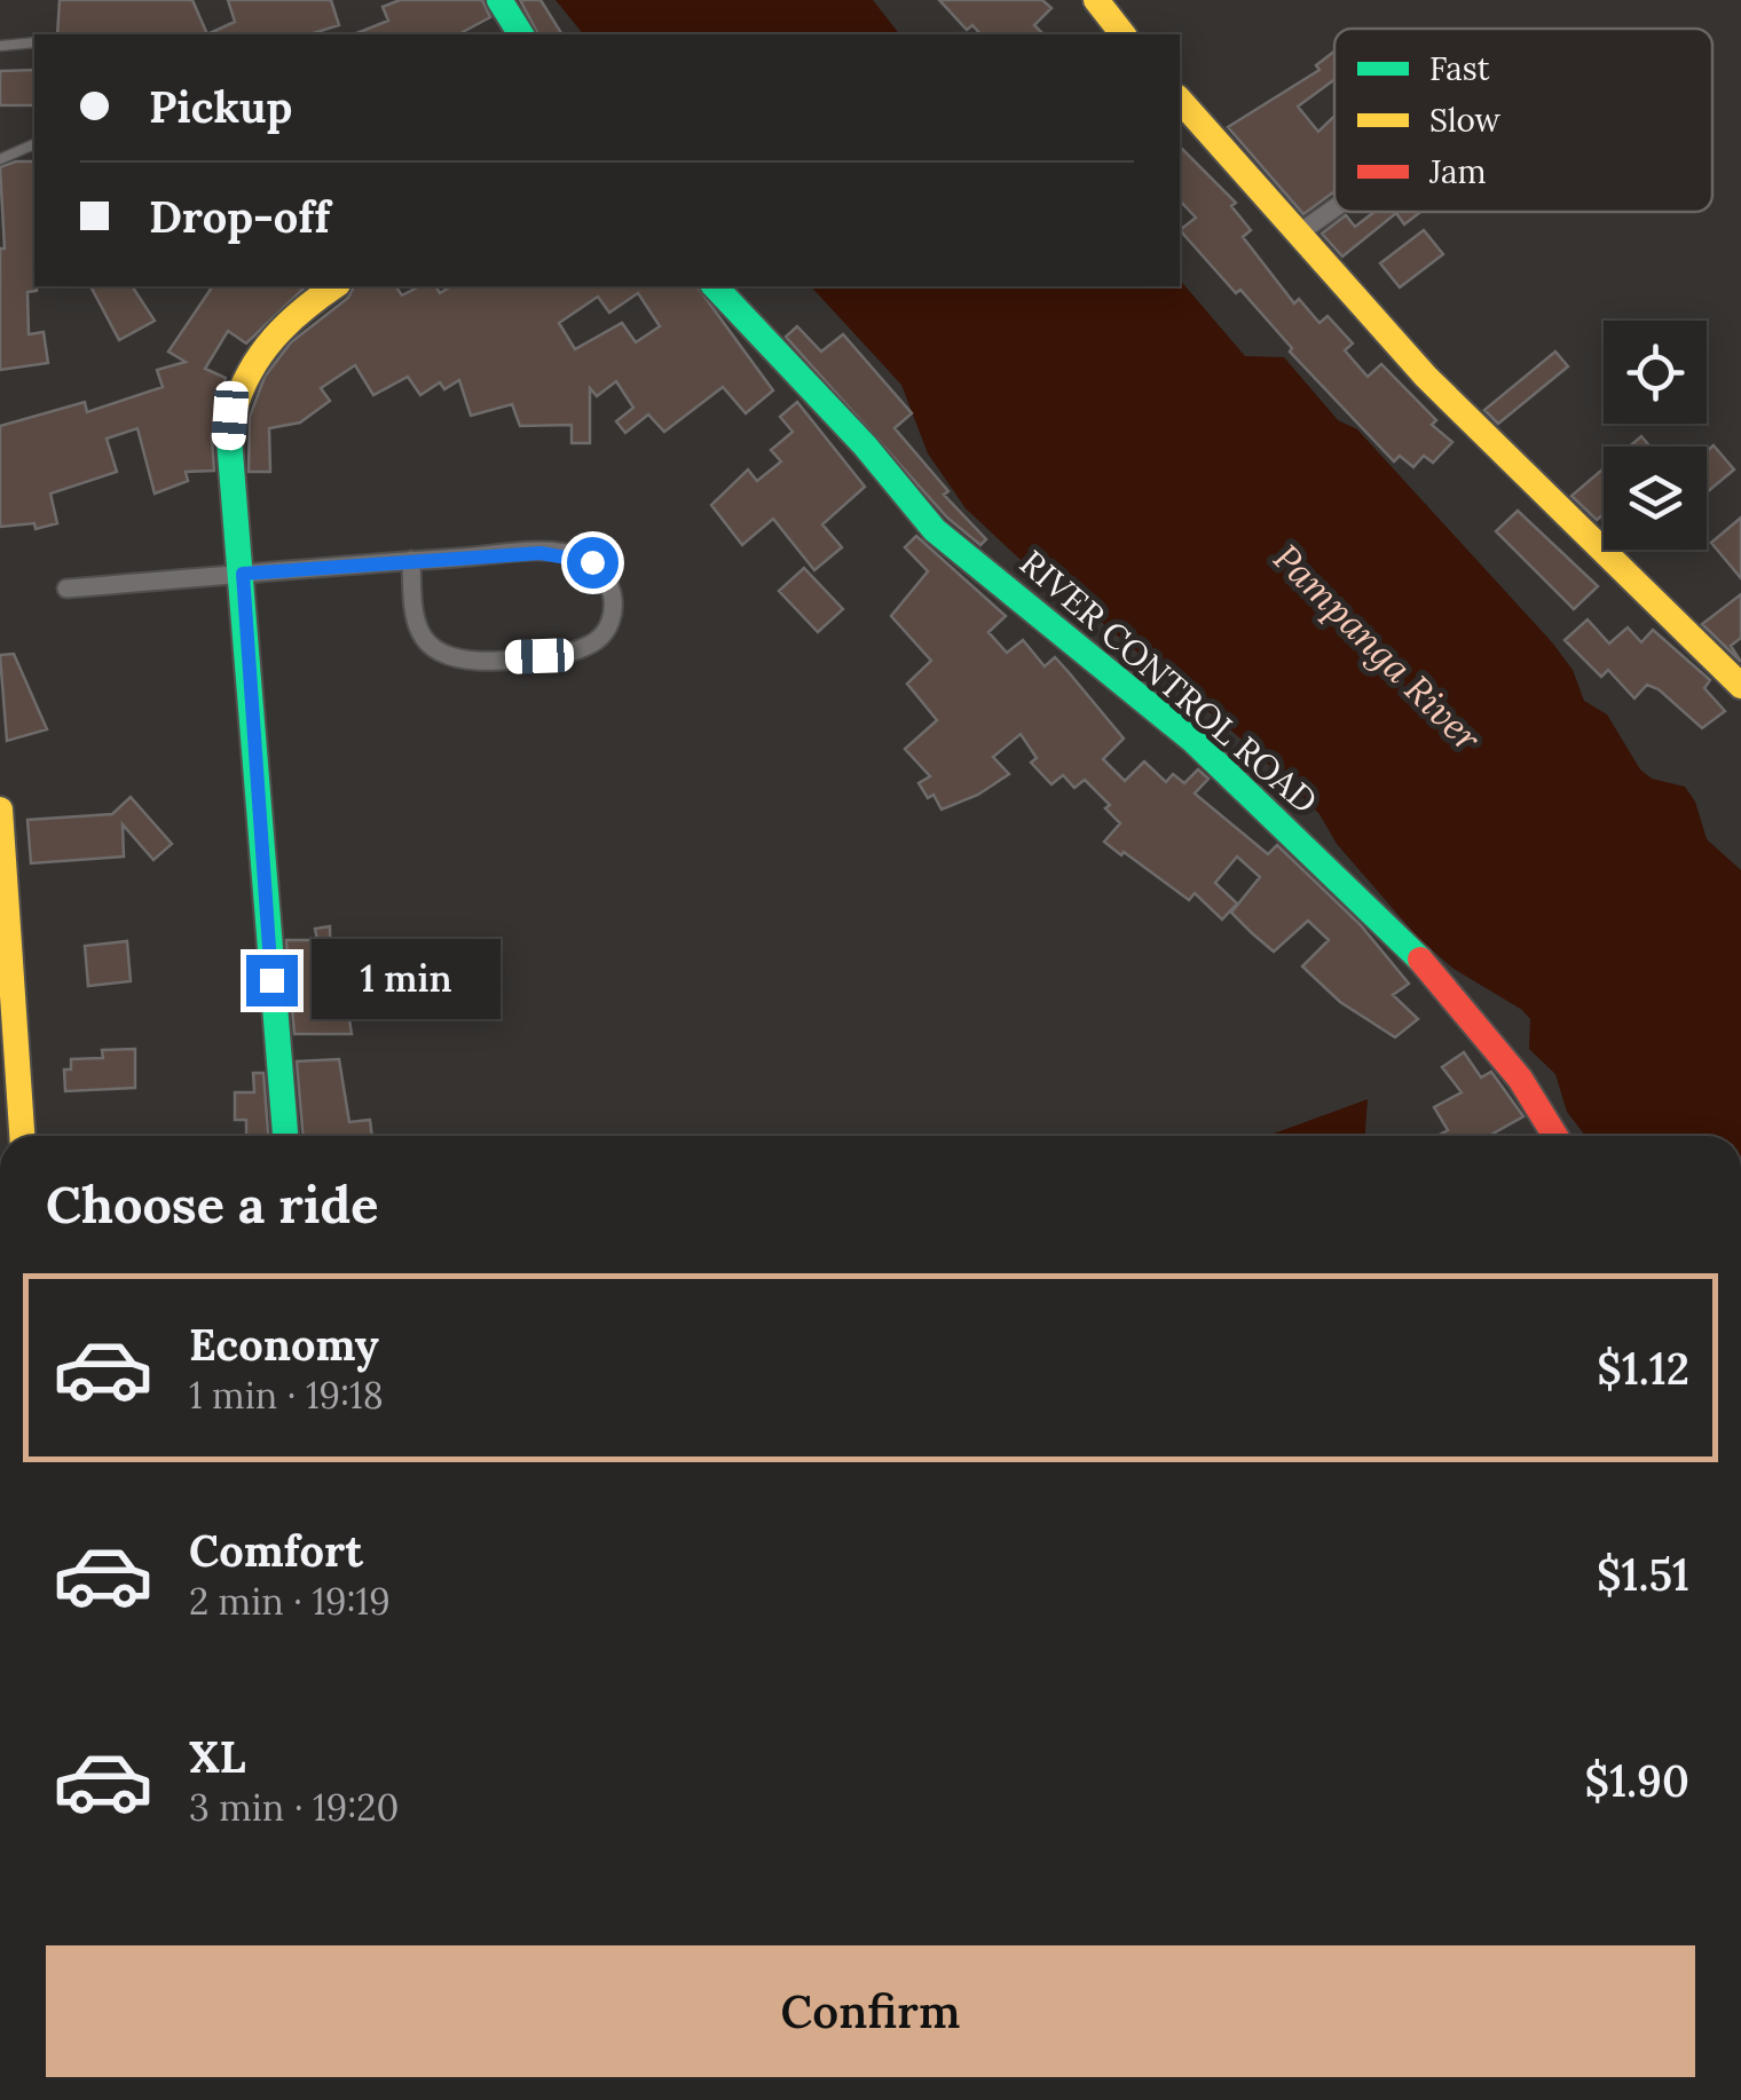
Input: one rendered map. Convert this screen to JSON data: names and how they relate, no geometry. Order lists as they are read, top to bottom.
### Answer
{
  "streets": {
    "street": ["RIVER CONTROL ROAD"]
  },
  "water": ["Pampanga River"],
  "legend": ["Fast", "Slow", "Jam"],
  "page": {
    "banner": ["Pickup", "Drop-off"],
    "bubble": "1 min",
    "heading": "Choose a ride",
    "list": [
      {
        "name": "Economy",
        "note": "1 min · 19:18",
        "value": "$1.12"
      },
      {
        "name": "Comfort",
        "note": "2 min · 19:19",
        "value": "$1.51"
      },
      {
        "name": "XL",
        "note": "3 min · 19:20",
        "value": "$1.90"
      }
    ],
    "buttons": "Confirm"
  }
}
